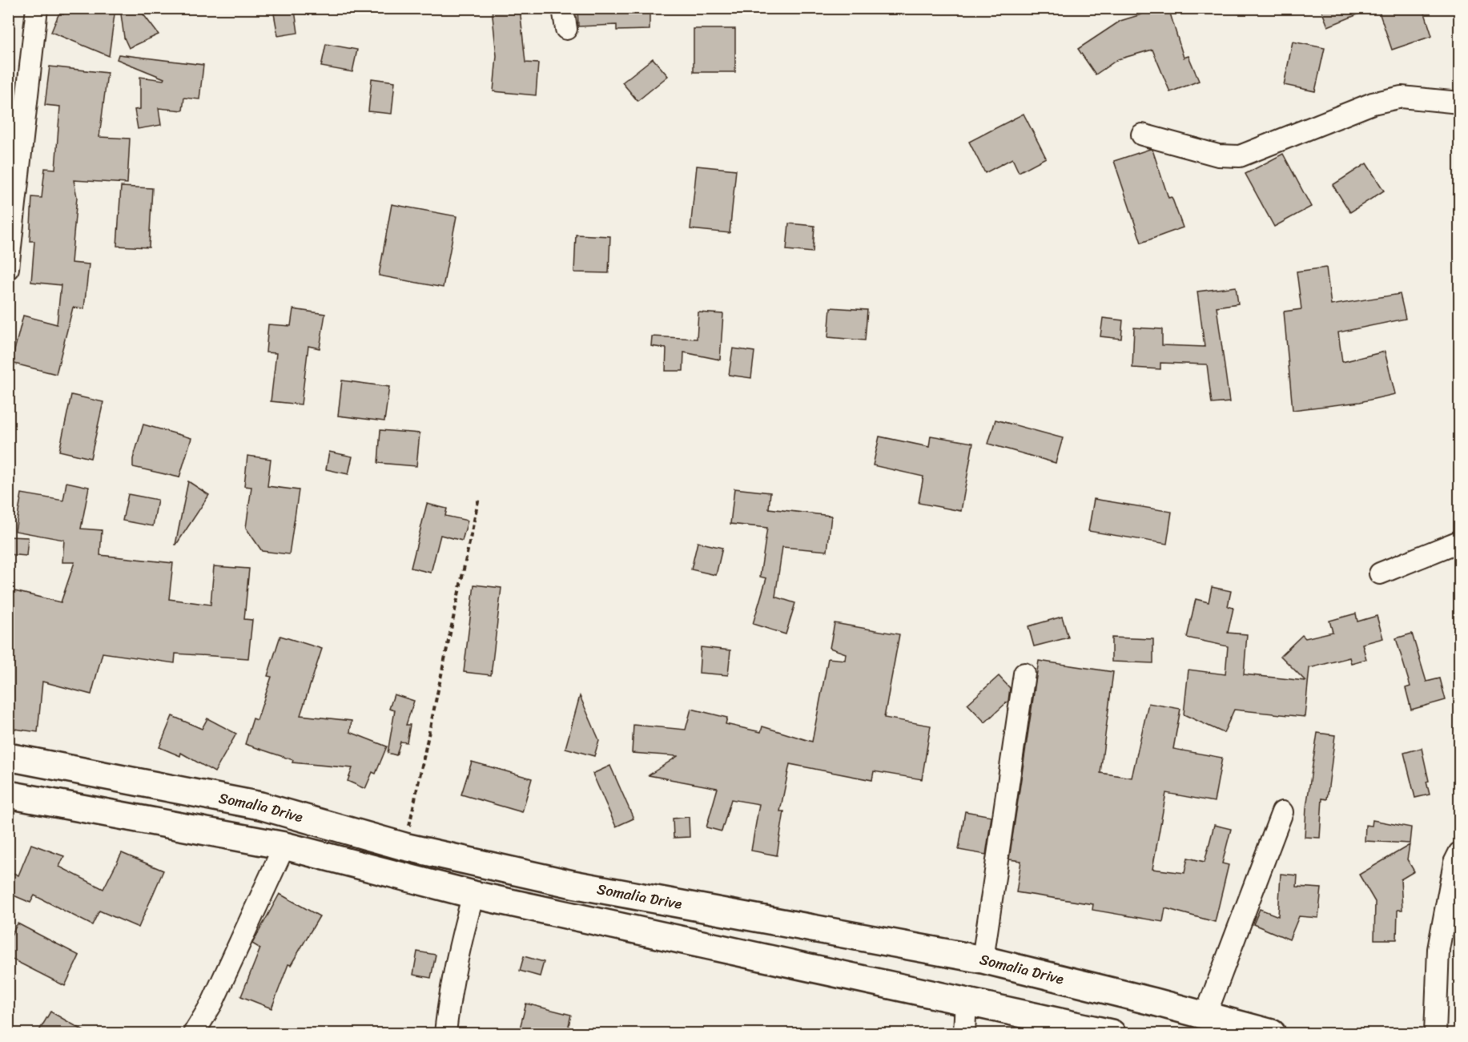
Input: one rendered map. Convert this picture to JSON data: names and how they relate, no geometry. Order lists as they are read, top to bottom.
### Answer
{
  "streets": {
    "main road": ["Somalia Drive"]
  }
}
